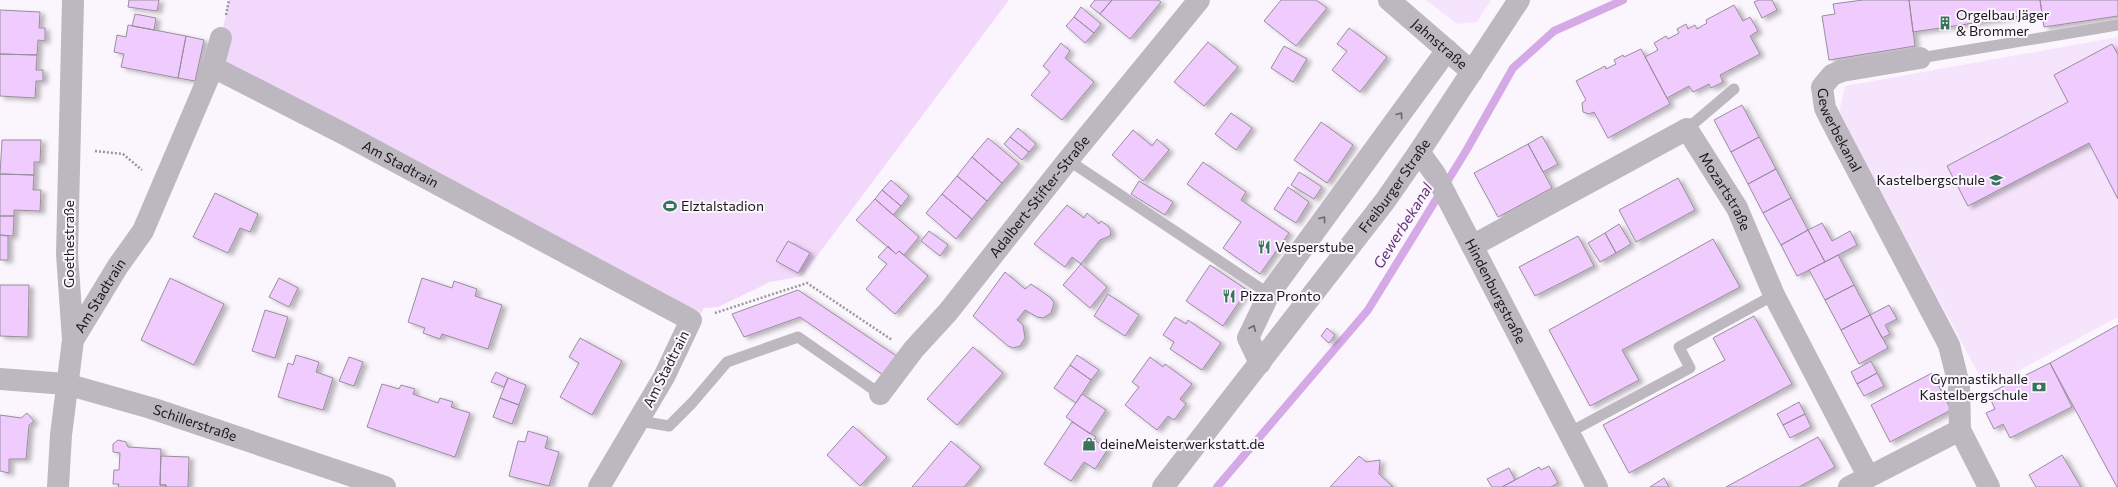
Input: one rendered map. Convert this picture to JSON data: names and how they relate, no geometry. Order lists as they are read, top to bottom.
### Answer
{
  "streets": {
    "street": [
      "Jahnstraße",
      "Gewerbekanal",
      "Am Stadtrain",
      "Freiburger Straße",
      "Mozartstraße",
      "Adalbert-Stifter-Straße",
      "Goethestraße",
      "Hindenburgstraße",
      "Schillerstraße"
    ]
  },
  "crossings": [
    ["Jahnstraße", "Freiburger Straße"],
    ["Am Stadtrain", "Goethestraße"],
    ["Freiburger Straße", "Hindenburgstraße"],
    ["Goethestraße", "Schillerstraße"]
  ],
  "water": ["Gewerbekanal"],
  "places": {
    "building": ["Orgelbau Jäger & Brommer"],
    "school or university": ["Kastelbergschule"],
    "sports": ["Elztalstadion"],
    "restaurant": ["Vesperstube", "Pizza Pronto"],
    "bank": ["Gymnastikhalle Kastelbergschule"],
    "shop": ["deineMeisterwerkstatt.de"]
  }
}
